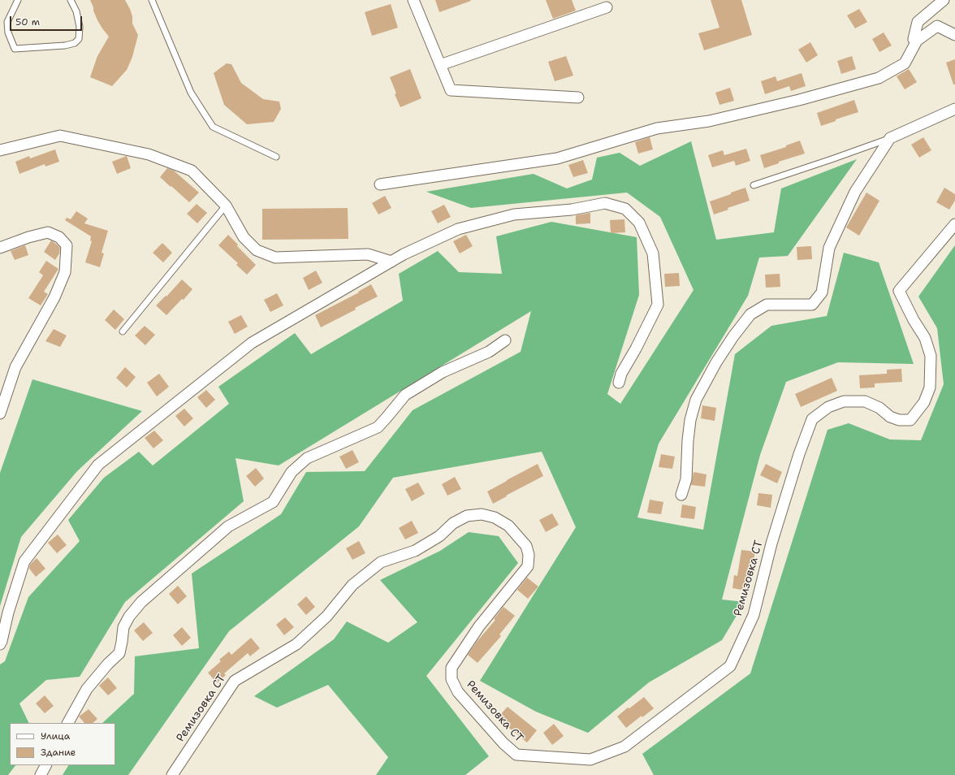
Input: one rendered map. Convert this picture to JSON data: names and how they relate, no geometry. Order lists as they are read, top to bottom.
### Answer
{
  "streets": {
    "street": ["Ремизовка СТ"]
  },
  "legend": ["Улица", "Здание"],
  "scale_bar": "50 m"
}
